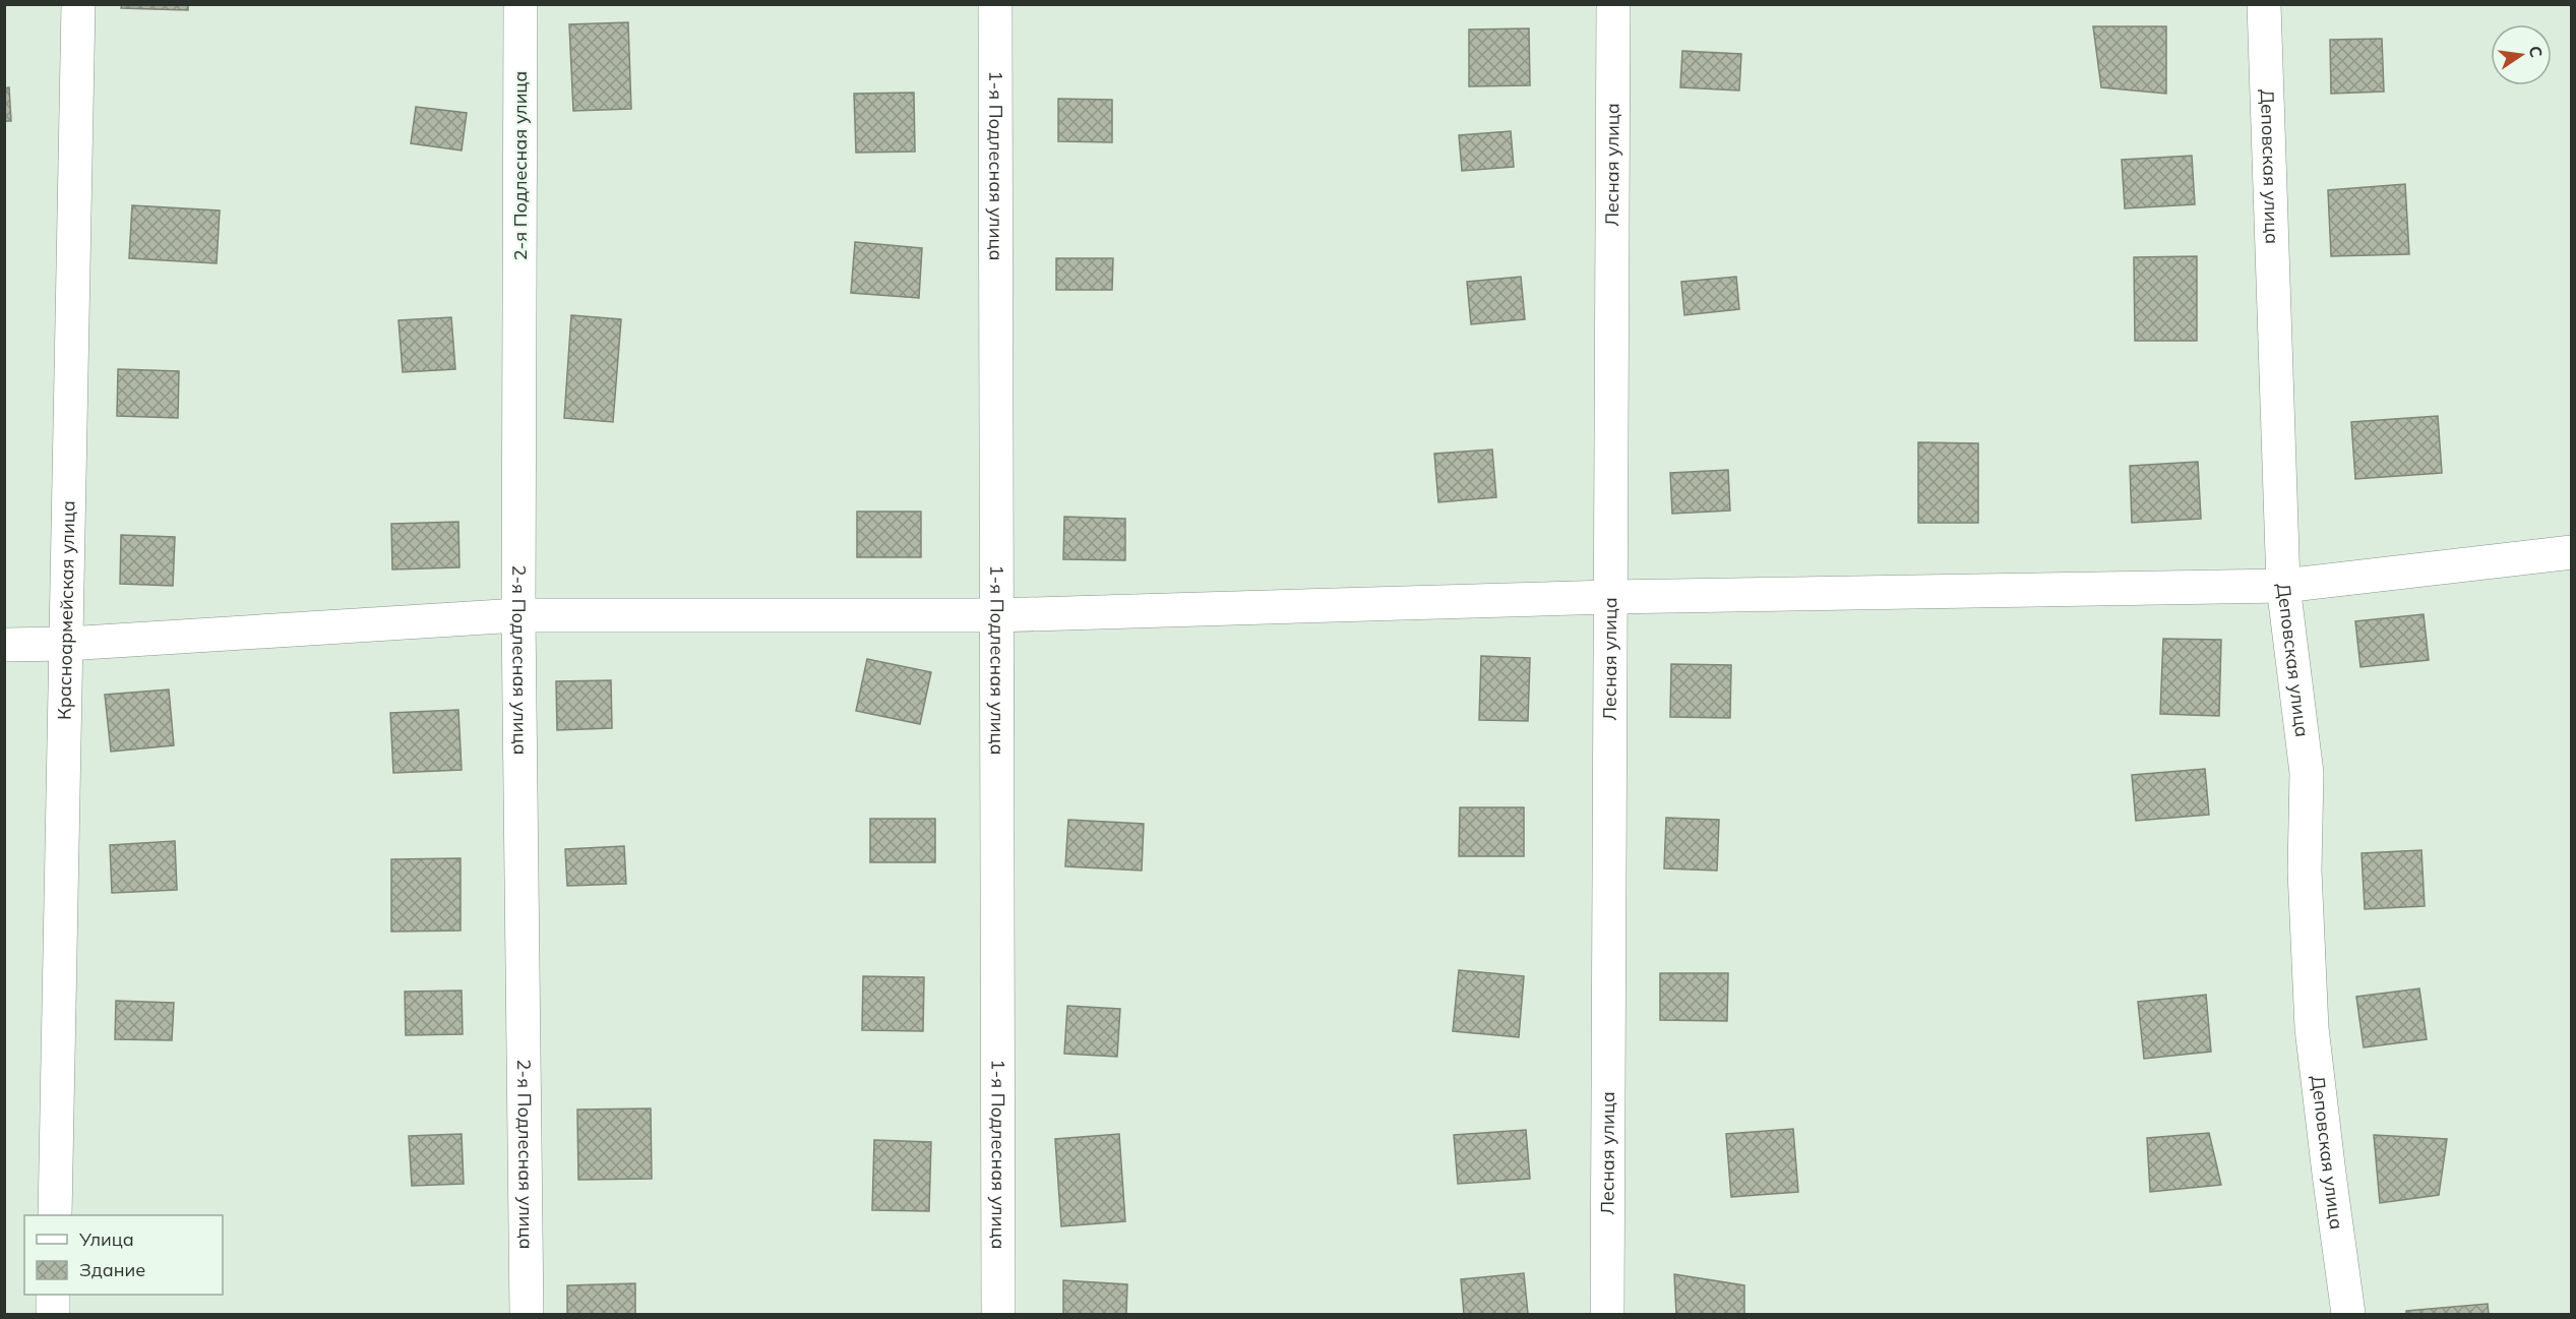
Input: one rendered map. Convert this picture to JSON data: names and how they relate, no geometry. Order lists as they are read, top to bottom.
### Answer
{
  "streets": {
    "street": [
      "2-я Подлесная улица",
      "1-я Подлесная улица",
      "Лесная улица",
      "Деповская улица",
      "Красноармейская улица"
    ]
  },
  "legend": ["Улица", "Здание"],
  "north": "right"
}
